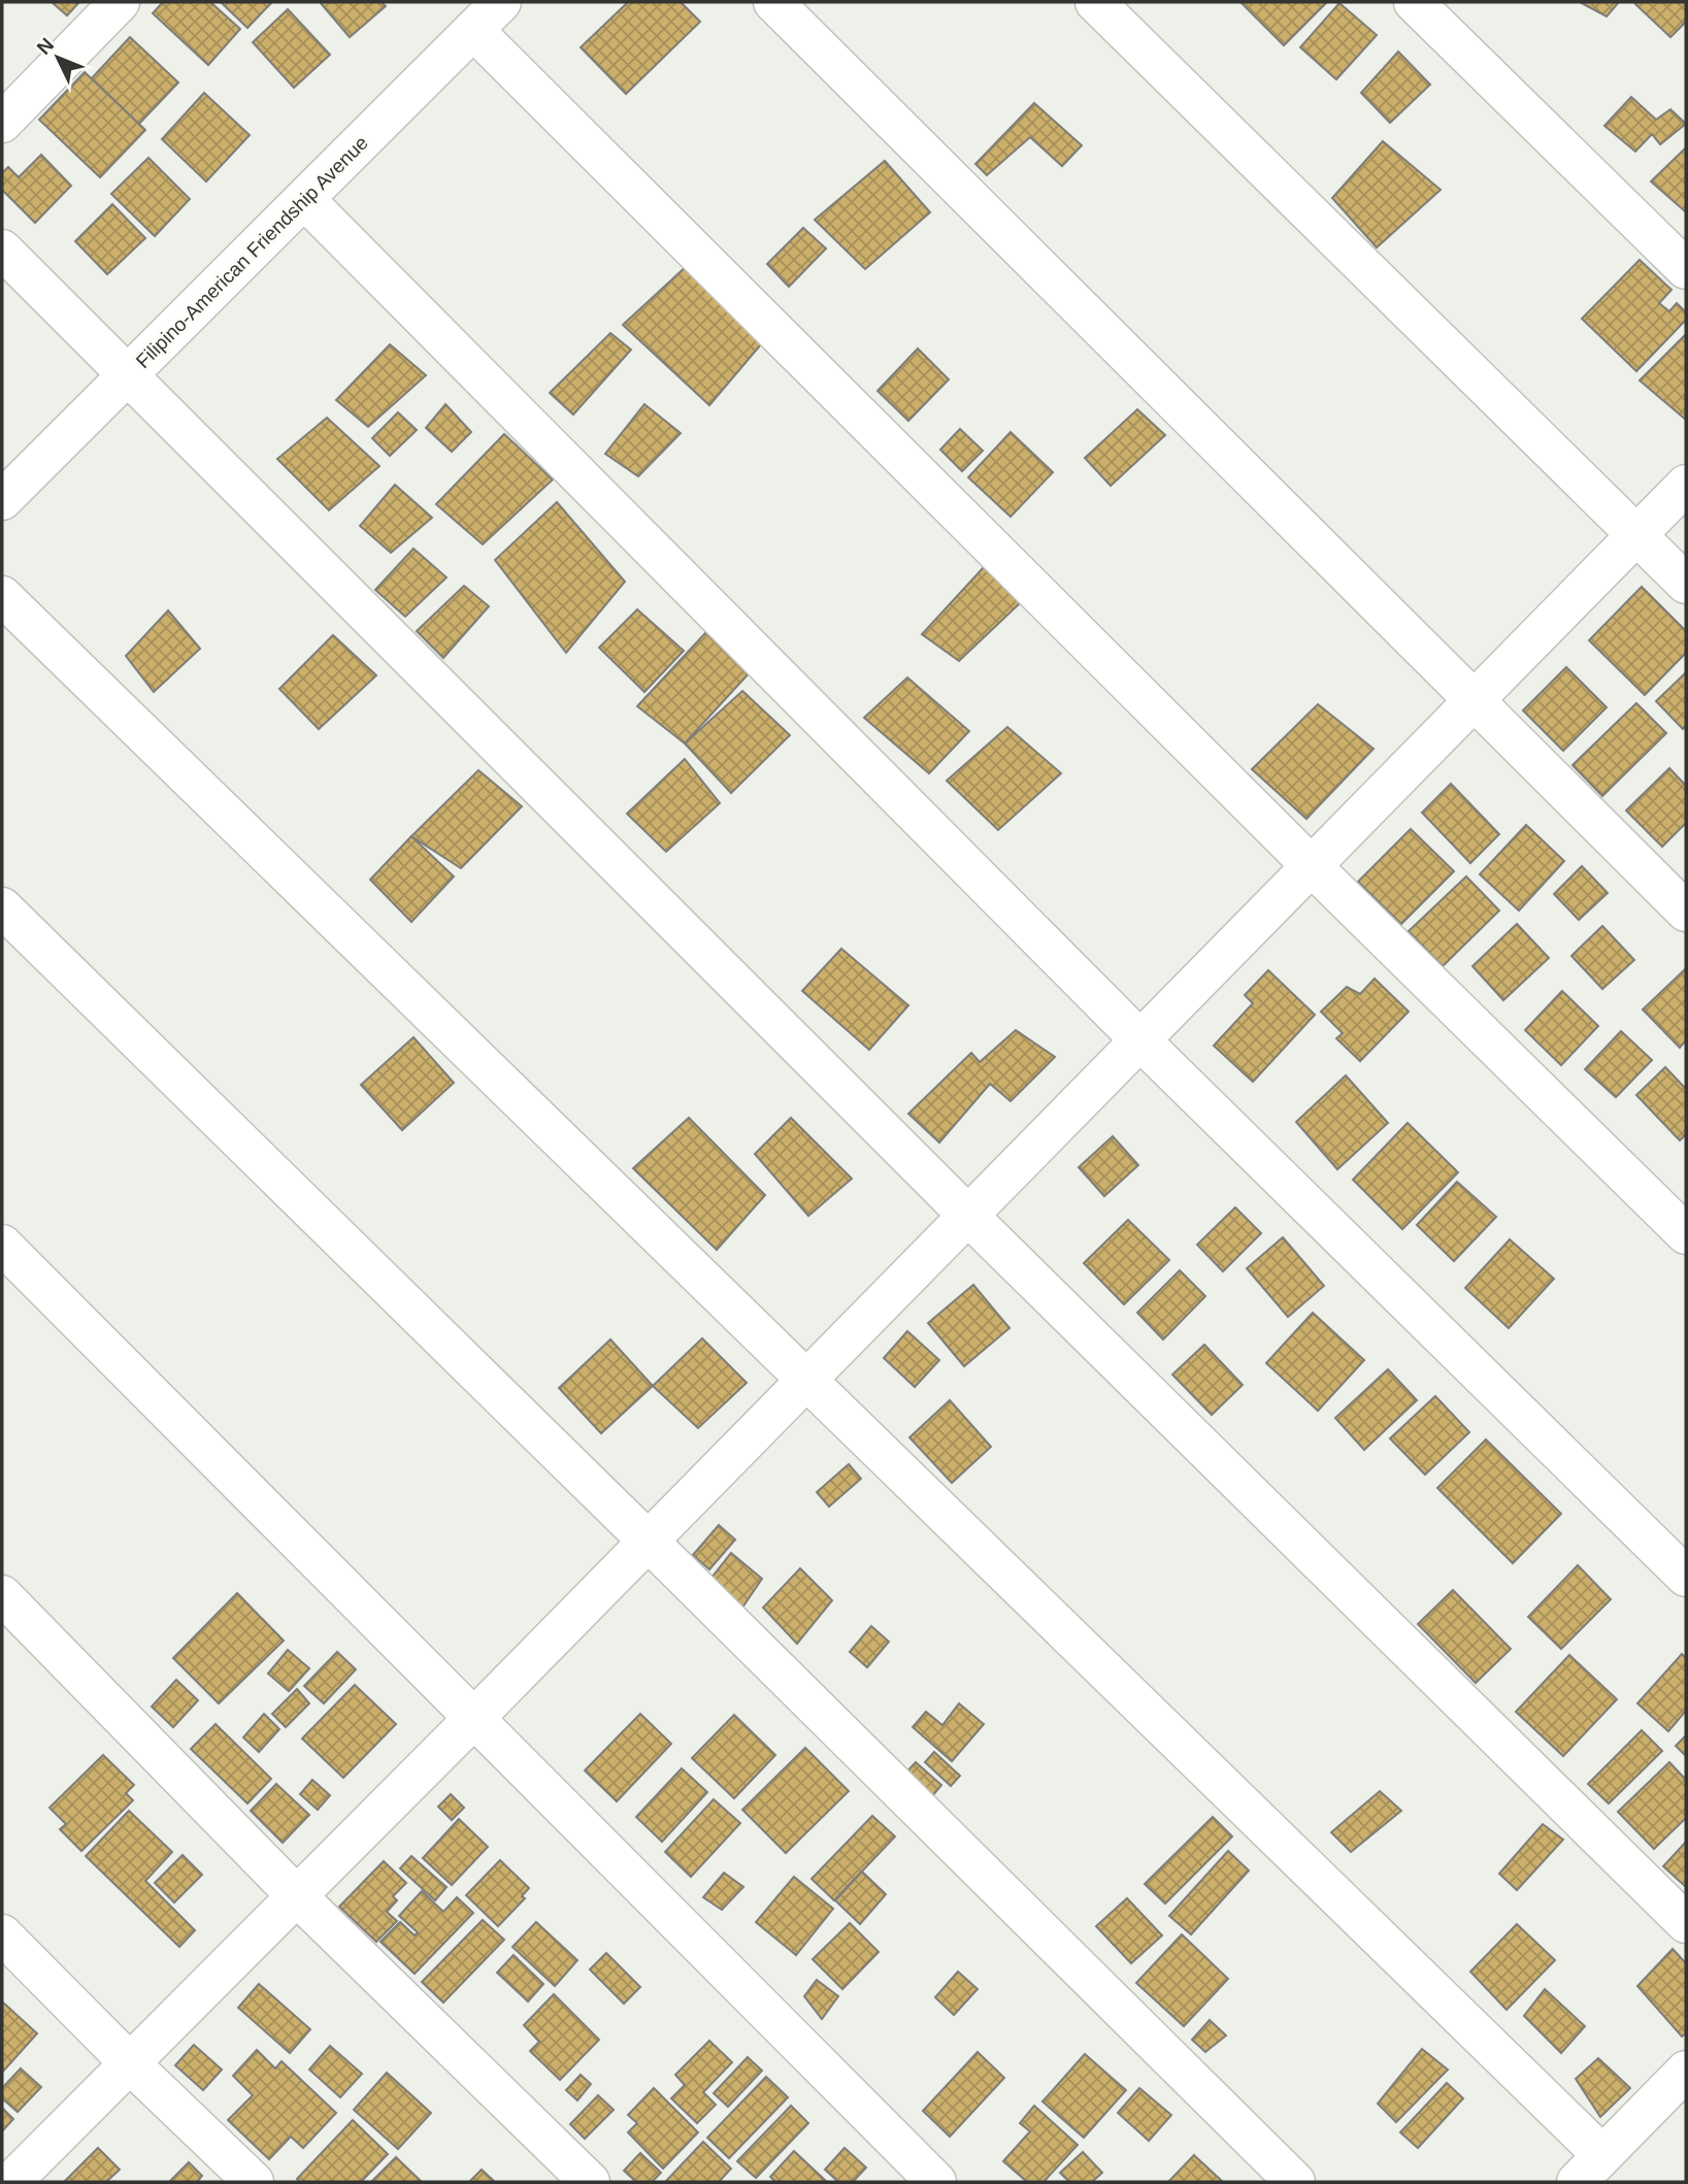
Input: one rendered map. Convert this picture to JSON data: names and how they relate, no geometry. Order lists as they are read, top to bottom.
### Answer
{
  "streets": {
    "street": ["Filipino-American Friendship Avenue"]
  },
  "north": "top left"
}
